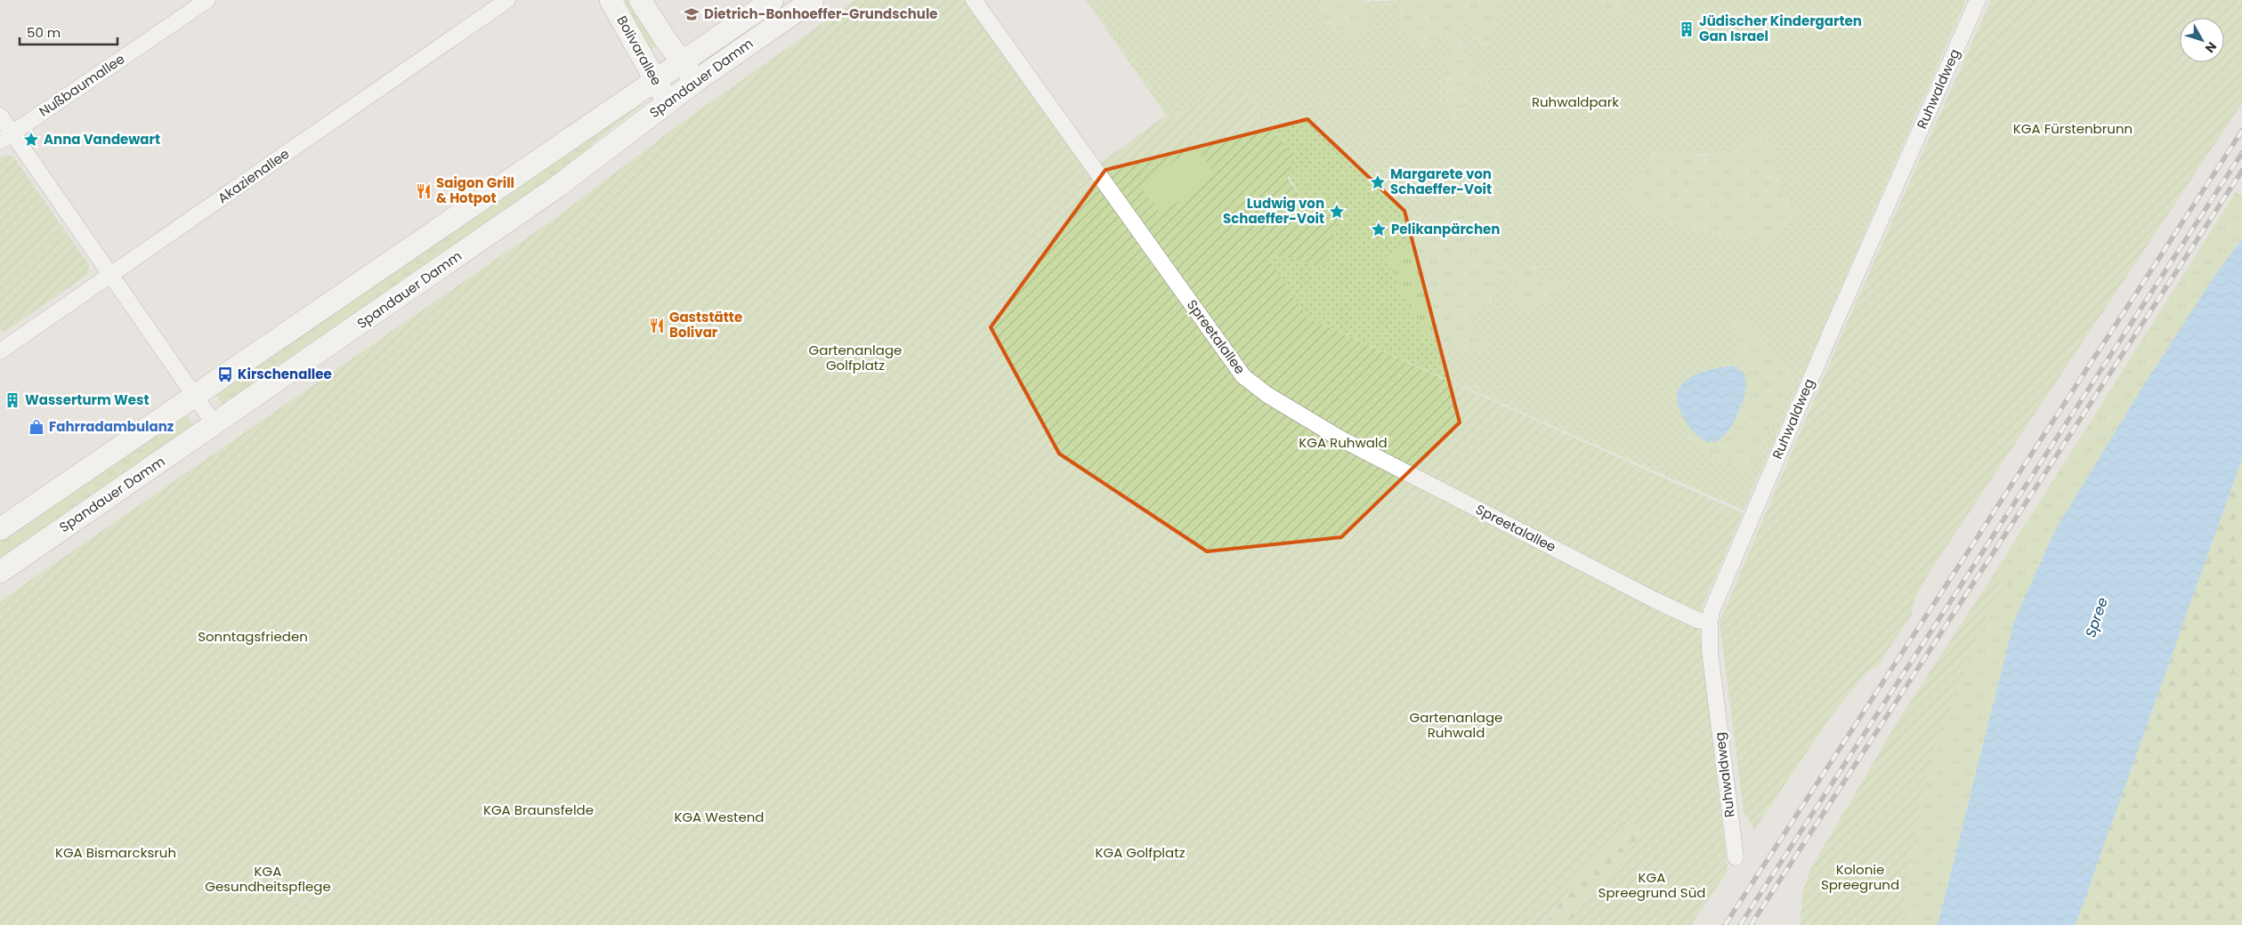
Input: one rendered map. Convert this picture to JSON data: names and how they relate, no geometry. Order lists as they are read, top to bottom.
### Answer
{
  "streets": {
    "main road": ["Bolivarallee", "Spandauer Damm"],
    "street": [
      "Nußbaumallee",
      "Ruhwaldweg",
      "Akazienallee",
      "Spreetalallee"
    ]
  },
  "crossings": [
    ["Bolivarallee", "Spandauer Damm"],
    ["Ruhwaldweg", "Spreetalallee"]
  ],
  "water": ["Spree"],
  "parks": [
    "Ruhwaldpark",
    "KGA Fürstenbrunn",
    "Gartenanlage Golfplatz",
    "KGA Ruhwald",
    "Sonntagsfrieden",
    "Gartenanlage Ruhwald",
    "KGA Braunsfelde",
    "KGA Westend",
    "KGA Bismarcksruh",
    "KGA Golfplatz",
    "Kolonie Spreegrund",
    "KGA Gesundheitspflege",
    "KGA Spreegrund Süd"
  ],
  "places": {
    "school or university": ["Dietrich-Bonhoeffer-Grundschule"],
    "building": ["Jüdischer Kindergarten Gan Israel", "Wasserturm West"],
    "place": [
      "Anna Vandewart",
      "Margarete von Schaeffer-Voit",
      "Ludwig von Schaeffer-Voit",
      "Pelikanpärchen"
    ],
    "restaurant": ["Saigon Grill & Hotpot", "Gaststätte Bolivar"],
    "bus stop": ["Kirschenallee"],
    "shop": ["Fahrradambulanz"]
  },
  "scale_bar": "50 m",
  "north": "bottom right"
}
